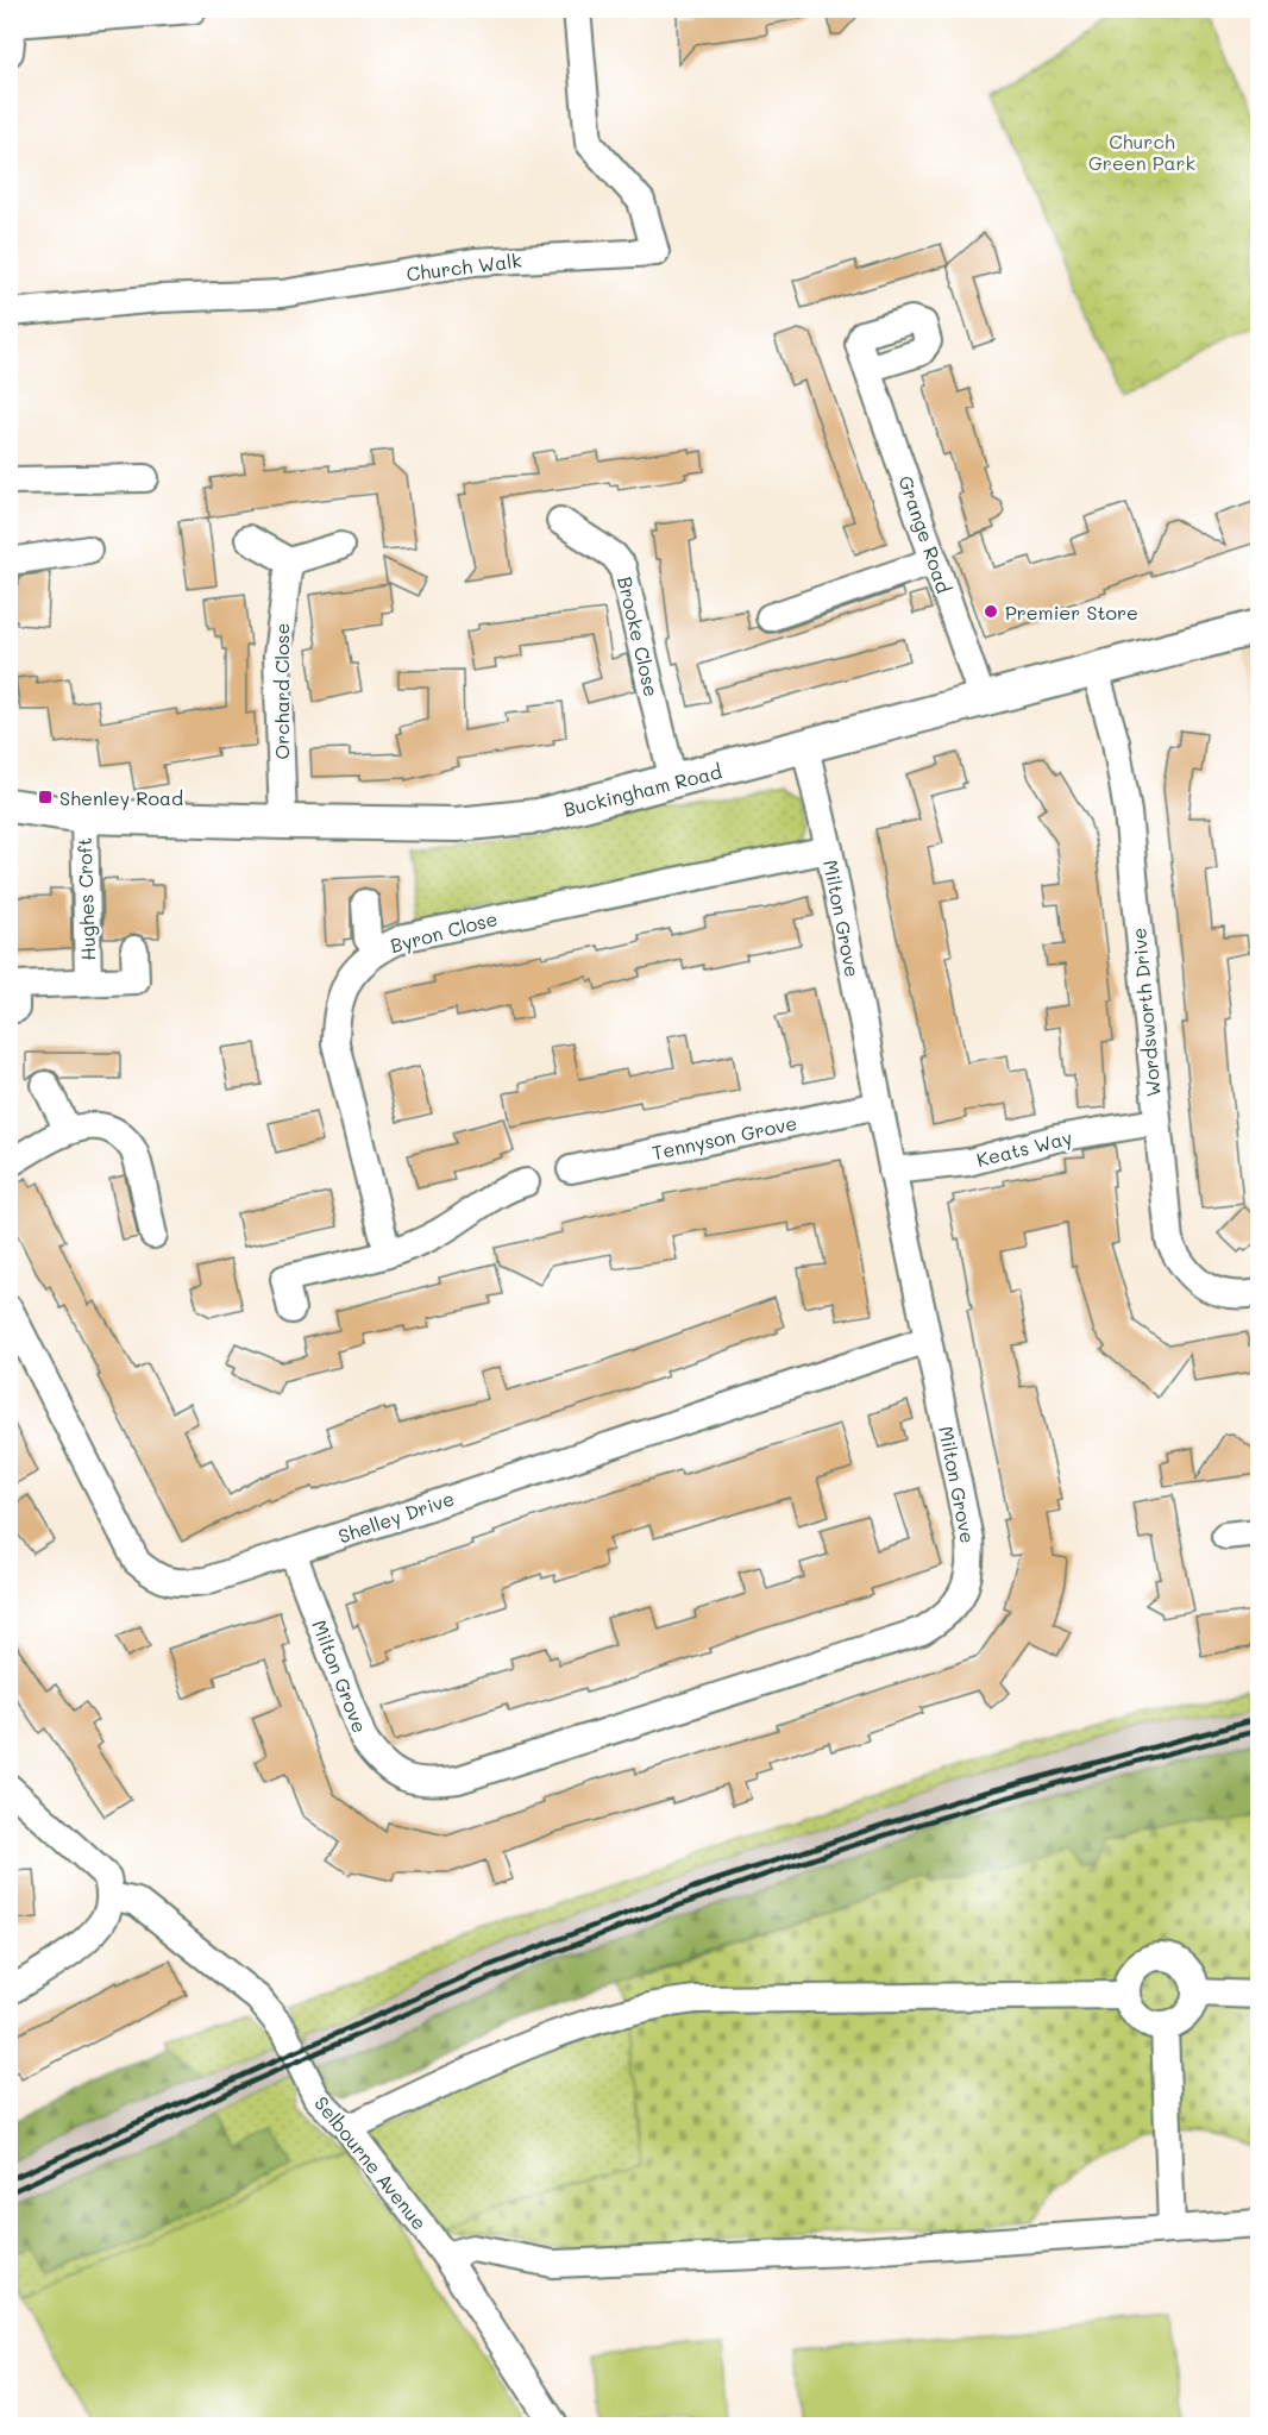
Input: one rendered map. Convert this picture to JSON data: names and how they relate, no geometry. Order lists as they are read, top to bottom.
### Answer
{
  "streets": {
    "main road": ["Buckingham Road"],
    "street": [
      "Church Walk",
      "Grange Road",
      "Brooke Close",
      "Orchard Close",
      "Hughes Croft",
      "Milton Grove",
      "Byron Close",
      "Wordsworth Drive",
      "Tennyson Grove",
      "Keats Way",
      "Shelley Drive",
      "Selbourne Avenue"
    ]
  },
  "crossings": [
    ["Grange Road", "Buckingham Road"],
    ["Brooke Close", "Buckingham Road"],
    ["Orchard Close", "Buckingham Road"],
    ["Buckingham Road", "Hughes Croft"],
    ["Buckingham Road", "Milton Grove"],
    ["Buckingham Road", "Wordsworth Drive"],
    ["Milton Grove", "Byron Close"],
    ["Milton Grove", "Tennyson Grove"],
    ["Milton Grove", "Keats Way"],
    ["Milton Grove", "Shelley Drive"],
    ["Wordsworth Drive", "Keats Way"]
  ],
  "parks": ["Church Green Park"],
  "places": {
    "other": ["Premier Store"],
    "transit": ["Shenley Road"]
  }
}
